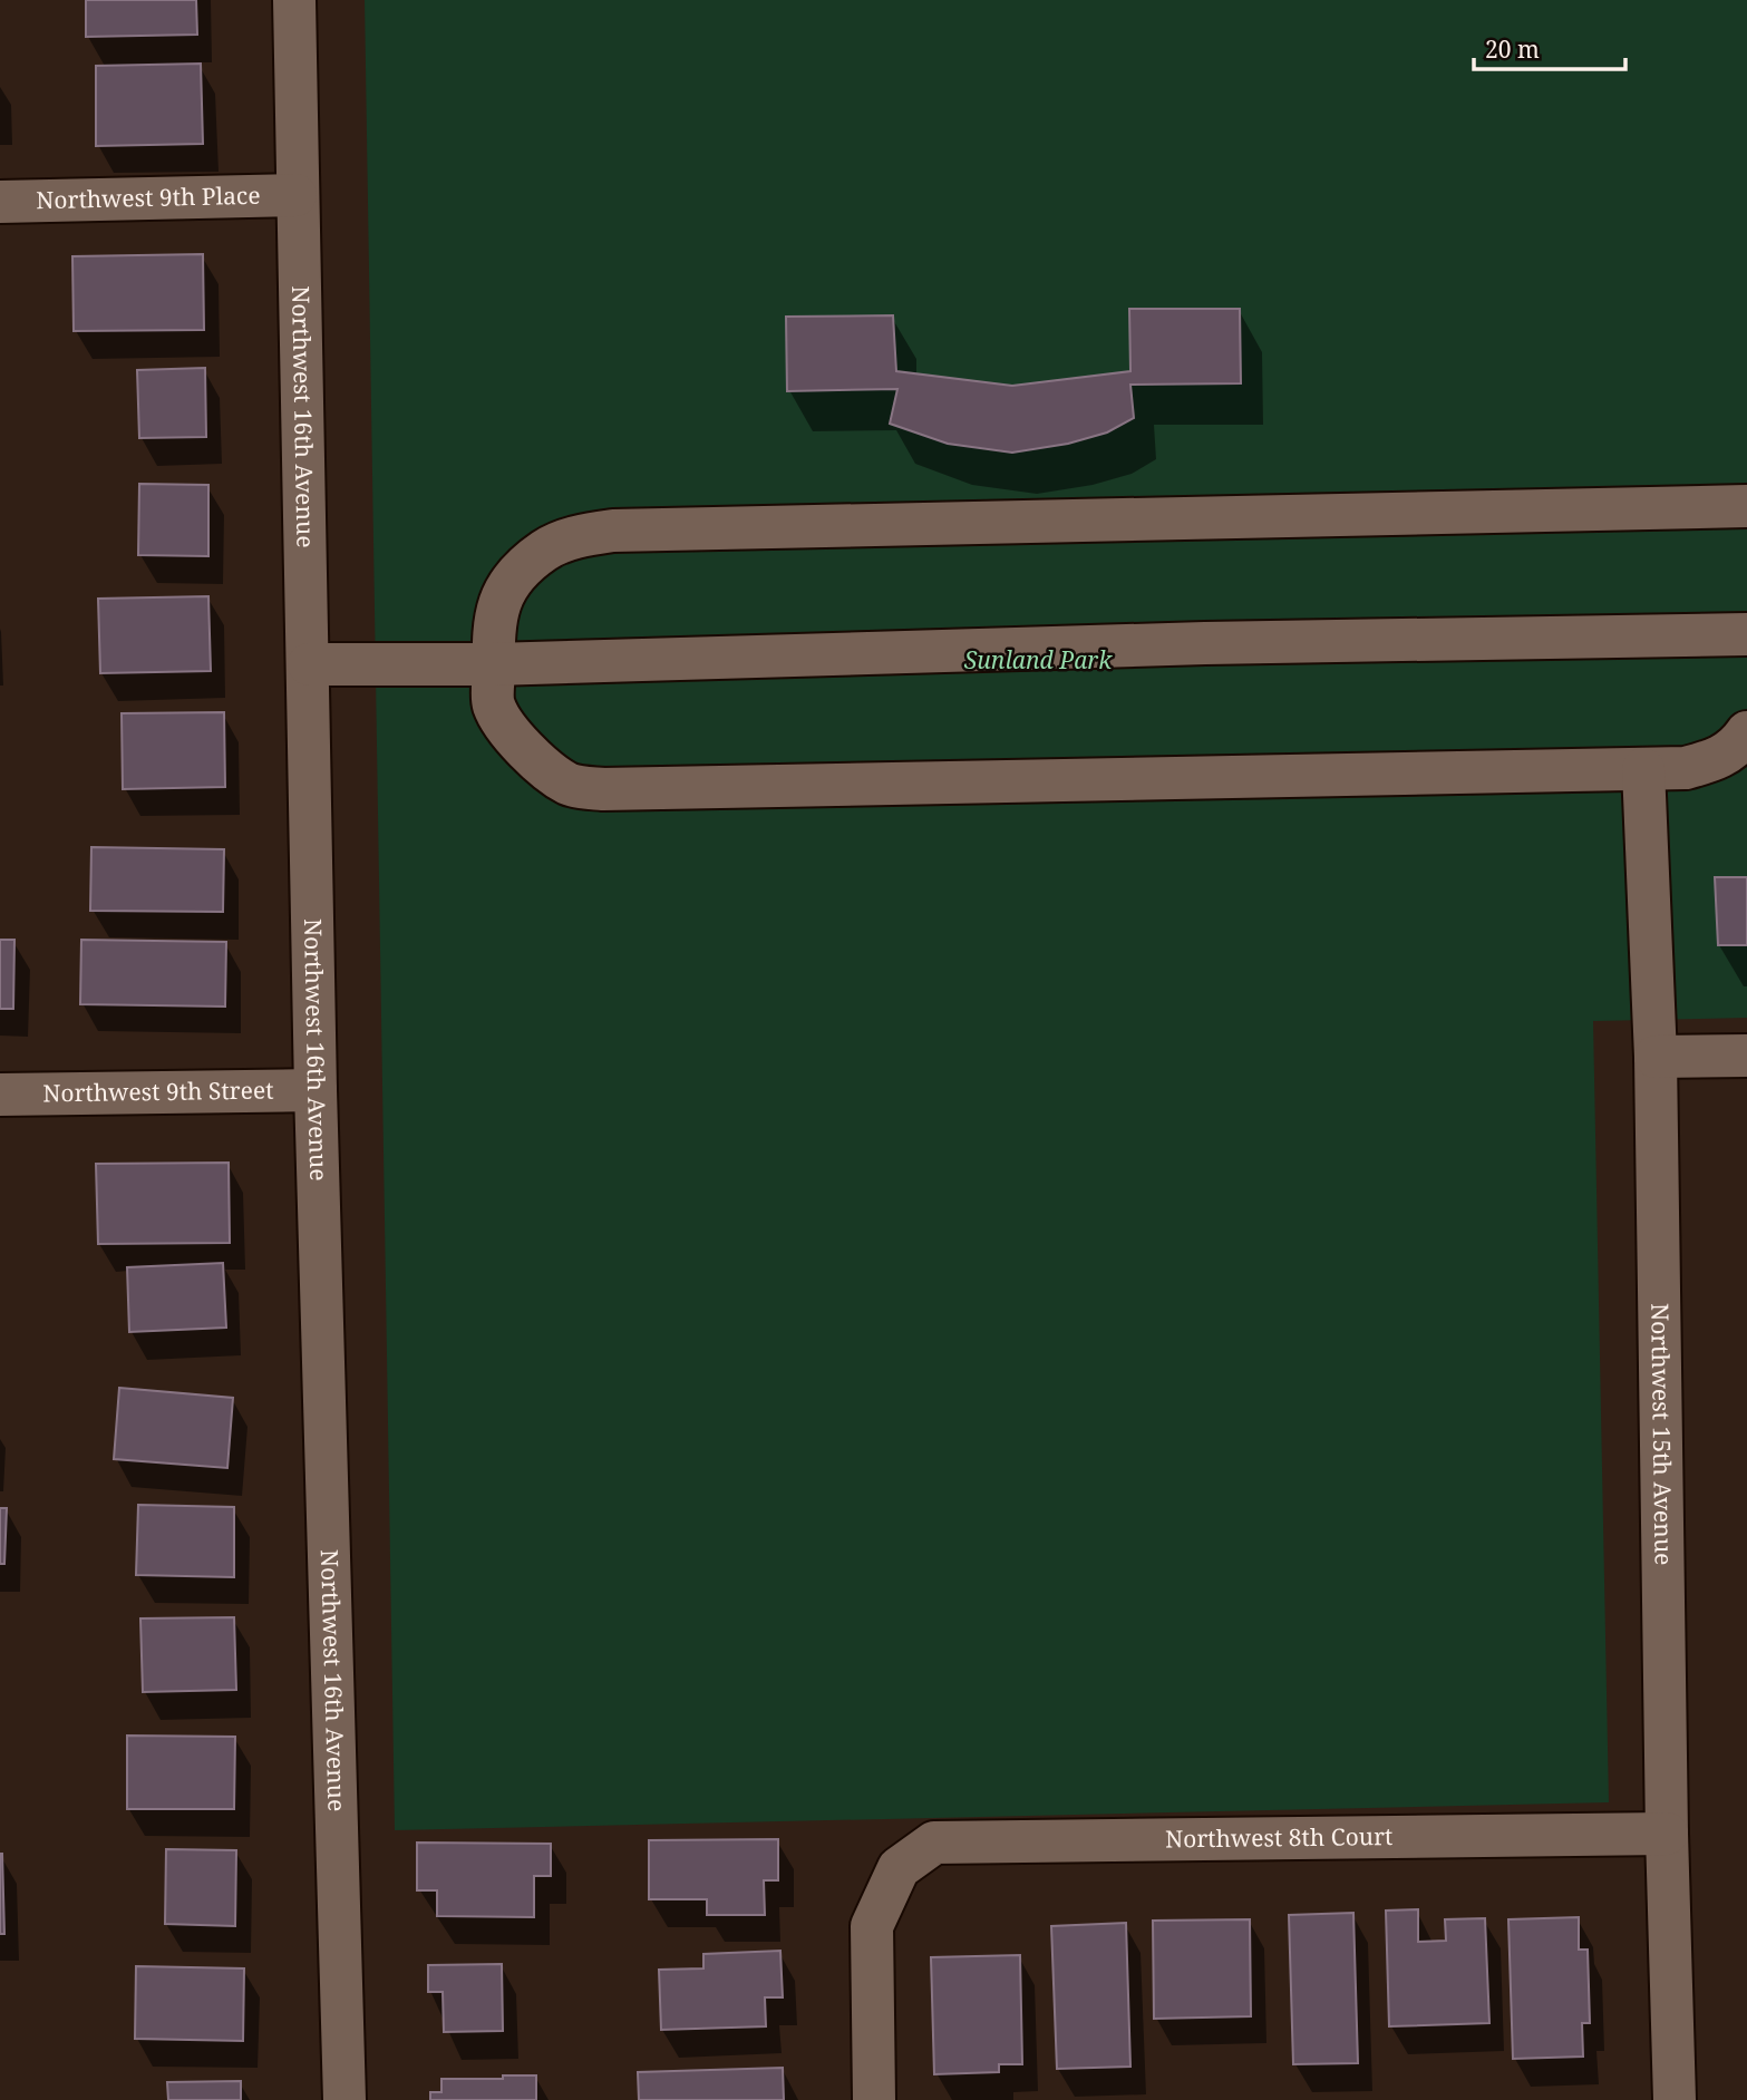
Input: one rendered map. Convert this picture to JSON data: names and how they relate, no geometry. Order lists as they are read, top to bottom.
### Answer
{
  "streets": {
    "street": [
      "Northwest 9th Place",
      "Northwest 16th Avenue",
      "Northwest 9th Street",
      "Northwest 15th Avenue",
      "Northwest 8th Court"
    ]
  },
  "crossings": [
    ["Northwest 9th Place", "Northwest 16th Avenue"],
    ["Northwest 16th Avenue", "Northwest 9th Street"],
    ["Northwest 15th Avenue", "Northwest 8th Court"]
  ],
  "parks": ["Sunland Park"],
  "scale_bar": "20 m"
}
